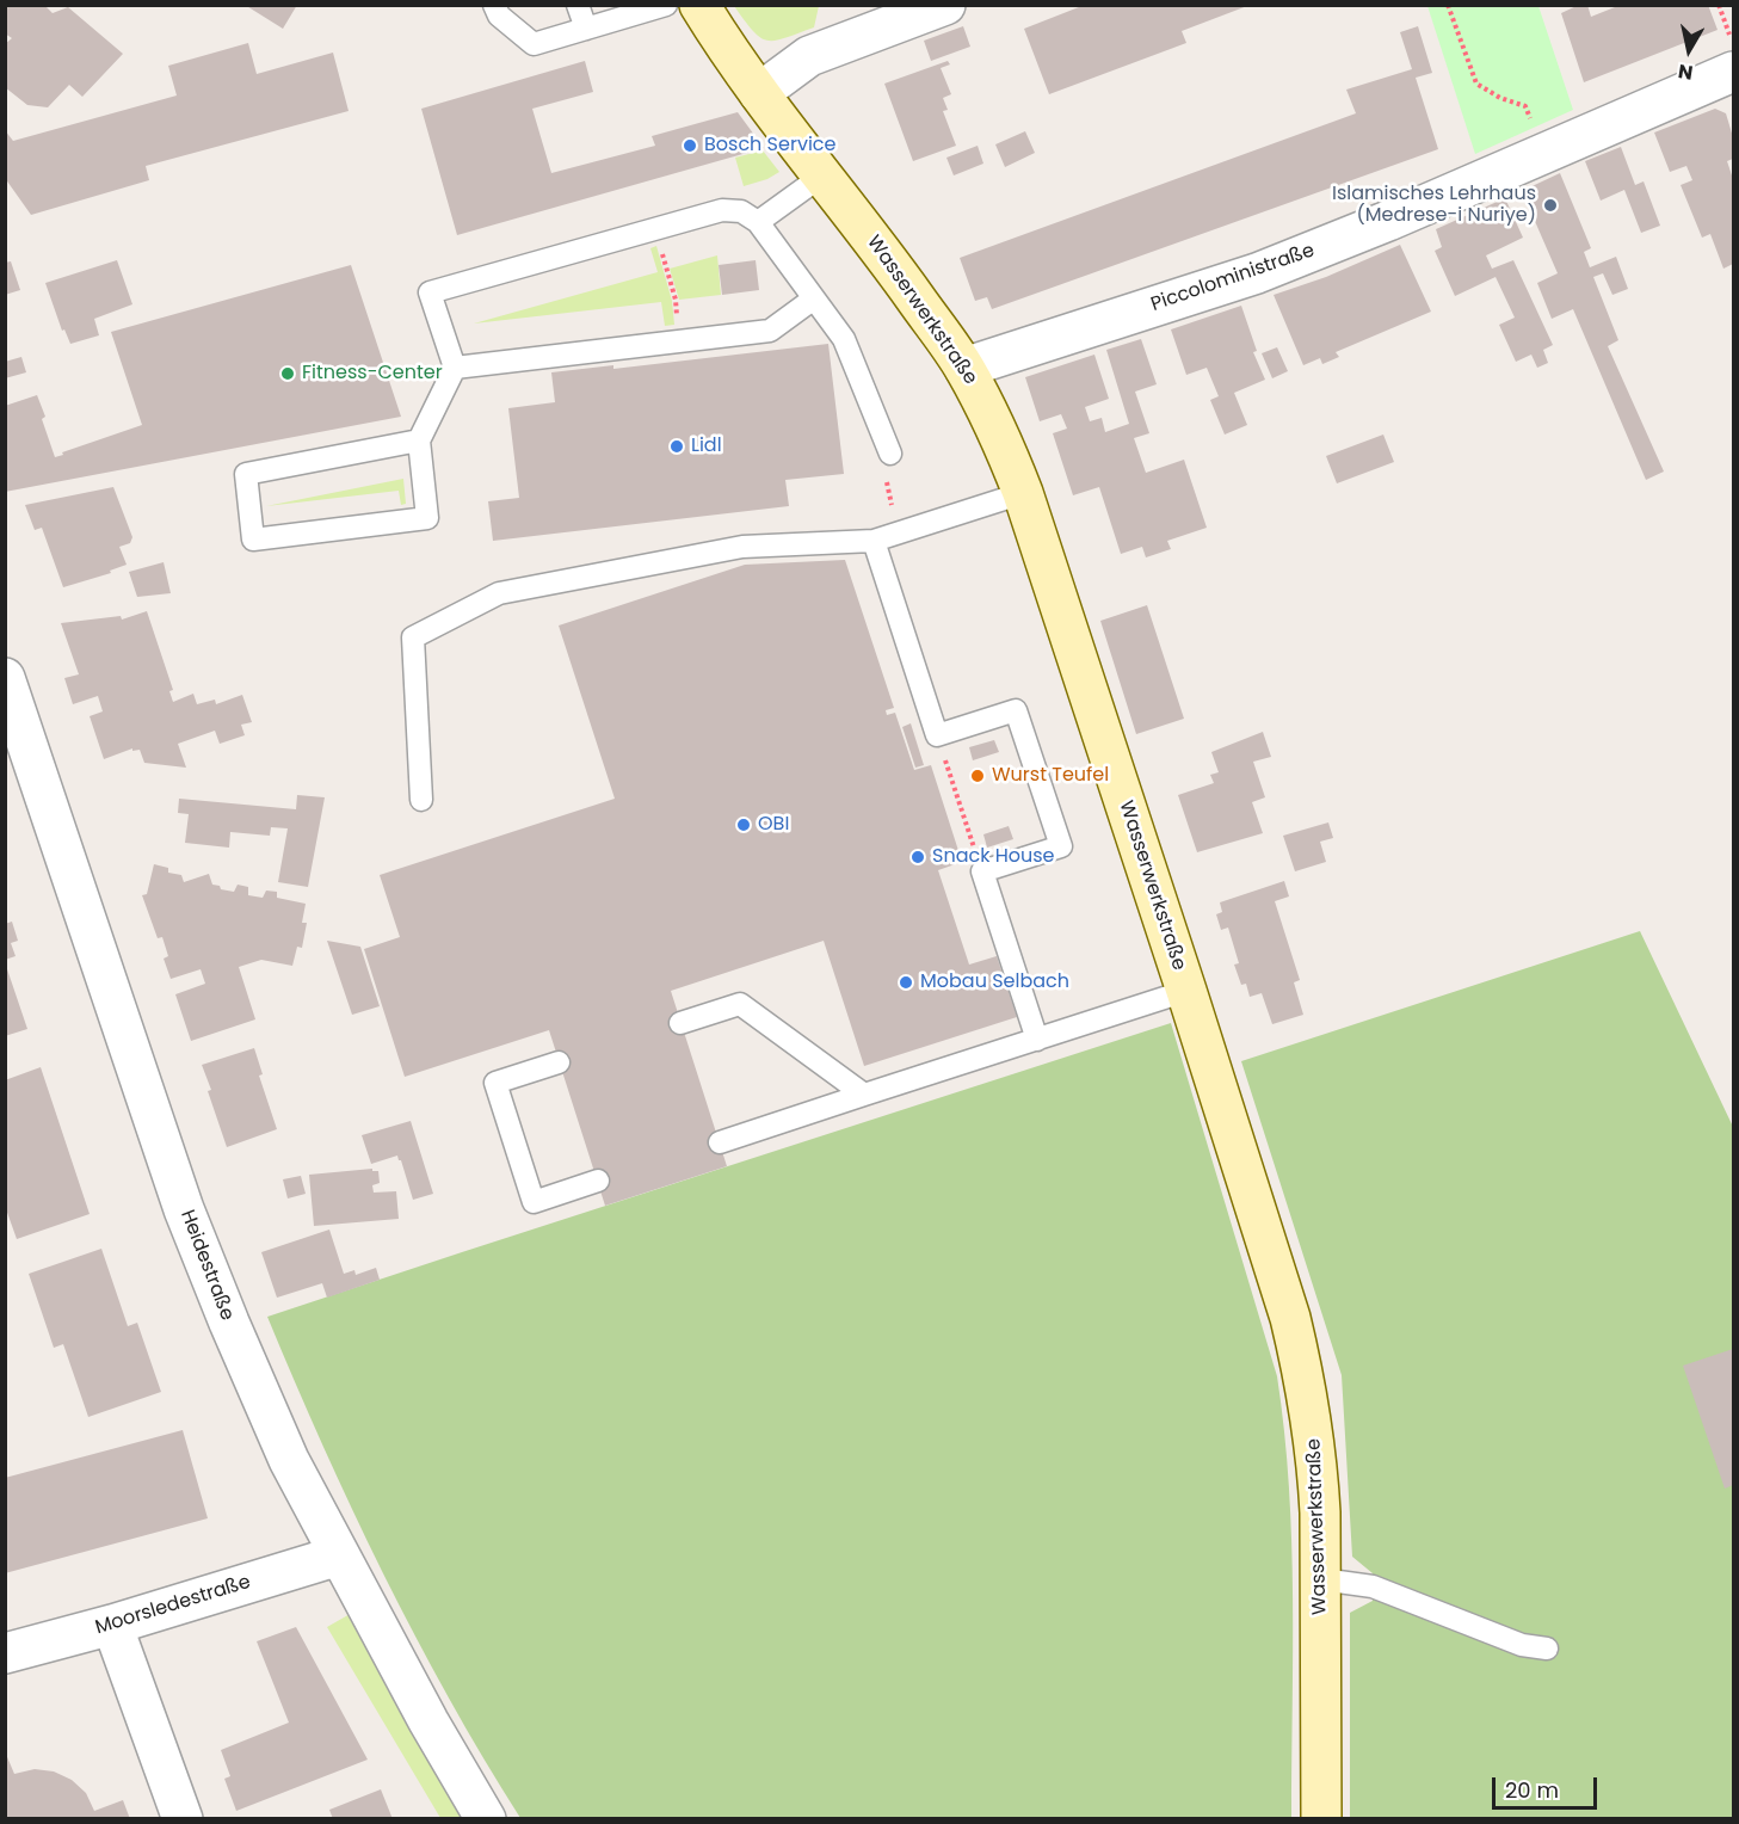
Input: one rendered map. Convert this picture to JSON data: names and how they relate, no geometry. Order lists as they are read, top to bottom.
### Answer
{
  "streets": {
    "main road": ["Wasserwerkstraße"],
    "street": ["Piccoloministraße", "Heidestraße", "Moorsledestraße"]
  },
  "crossings": [
    ["Piccoloministraße", "Wasserwerkstraße"],
    ["Heidestraße", "Moorsledestraße"]
  ],
  "places": [
    "Bosch Service",
    "Islamisches Lehrhaus (Medrese-i Nuriye)",
    "Fitness-Center",
    "Lidl",
    "Wurst Teufel",
    "OBI",
    "Snack House",
    "Mobau Selbach"
  ],
  "scale_bar": "20 m",
  "north": "bottom"
}
